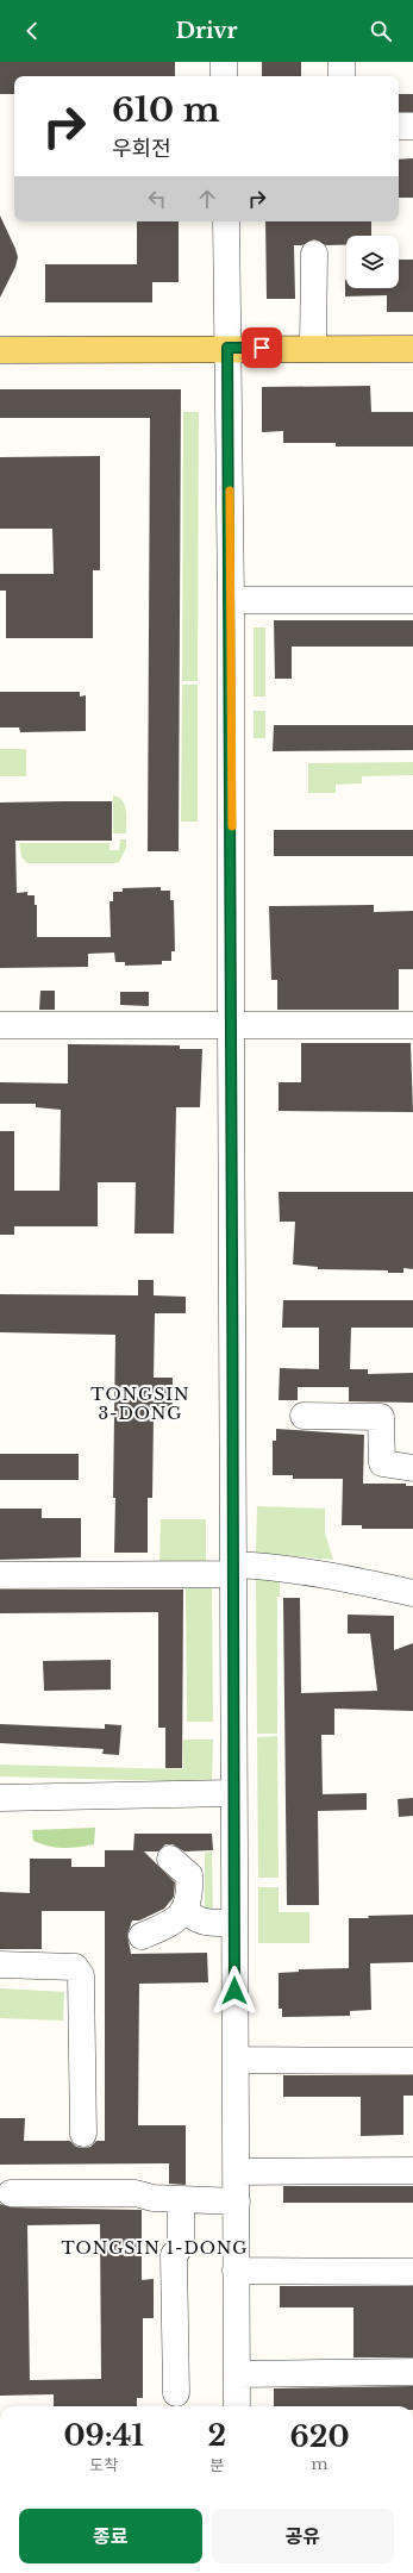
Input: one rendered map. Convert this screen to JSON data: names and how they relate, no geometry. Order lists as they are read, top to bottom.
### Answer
{
  "districts": ["TONGSIN 3-DONG", "TONGSIN 1-DONG"],
  "page": {
    "header": "Drivr",
    "turn": ["610 m", "우회전"],
    "eta": [
      "09:41",
      "도착",
      "2",
      "분",
      "620",
      "m"
    ],
    "buttons": ["종료", "공유"]
  }
}
